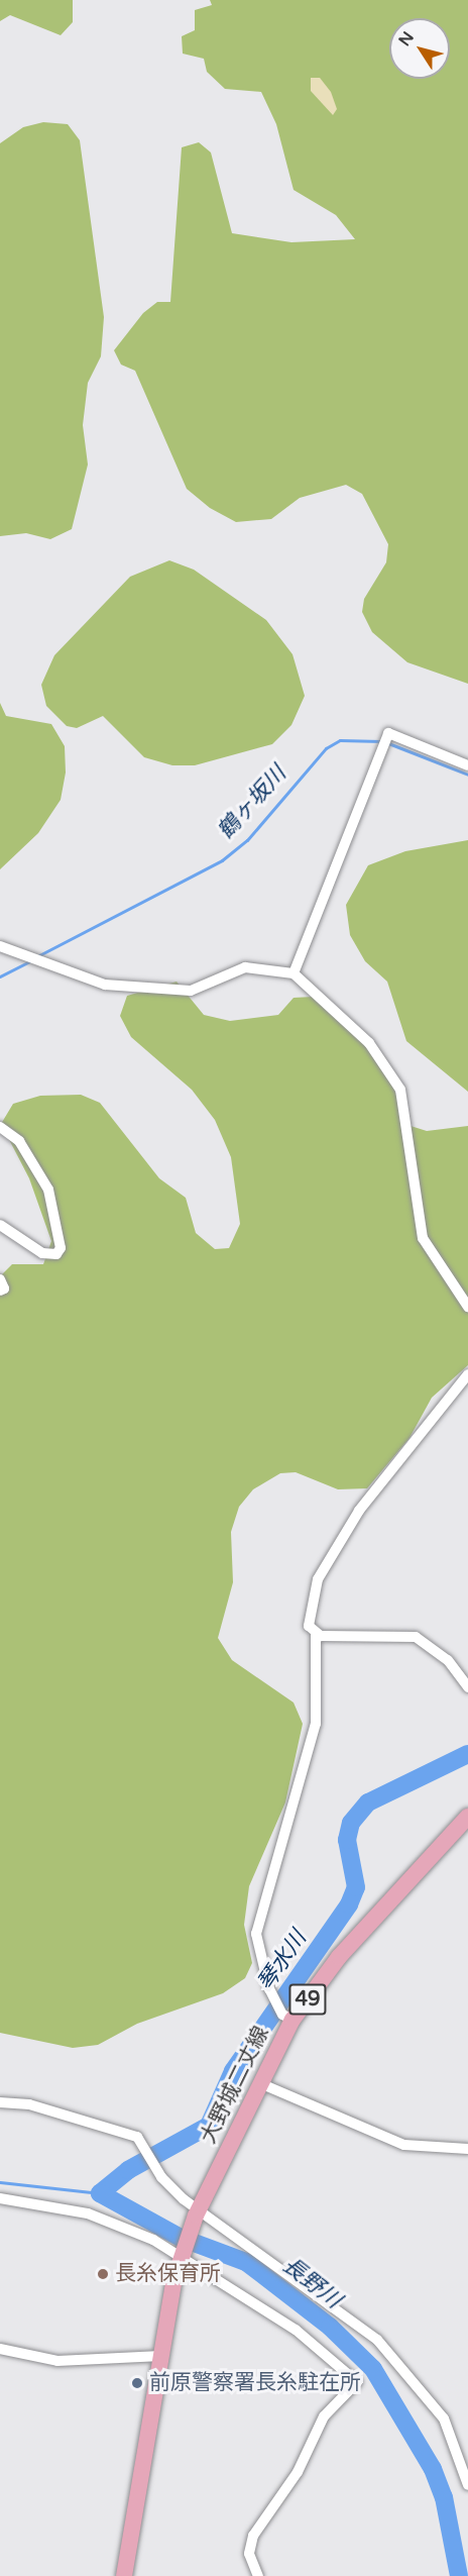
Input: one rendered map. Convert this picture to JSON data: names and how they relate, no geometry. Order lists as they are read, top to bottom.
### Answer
{
  "streets": {
    "main road": ["49", "大野城二丈線"]
  },
  "crossings": [
    ["49", "大野城二丈線"]
  ],
  "water": ["鶴ヶ坂川", "琴水川", "長野川"],
  "places": ["長糸保育所", "前原警察署長糸駐在所"],
  "north": "top left"
}
